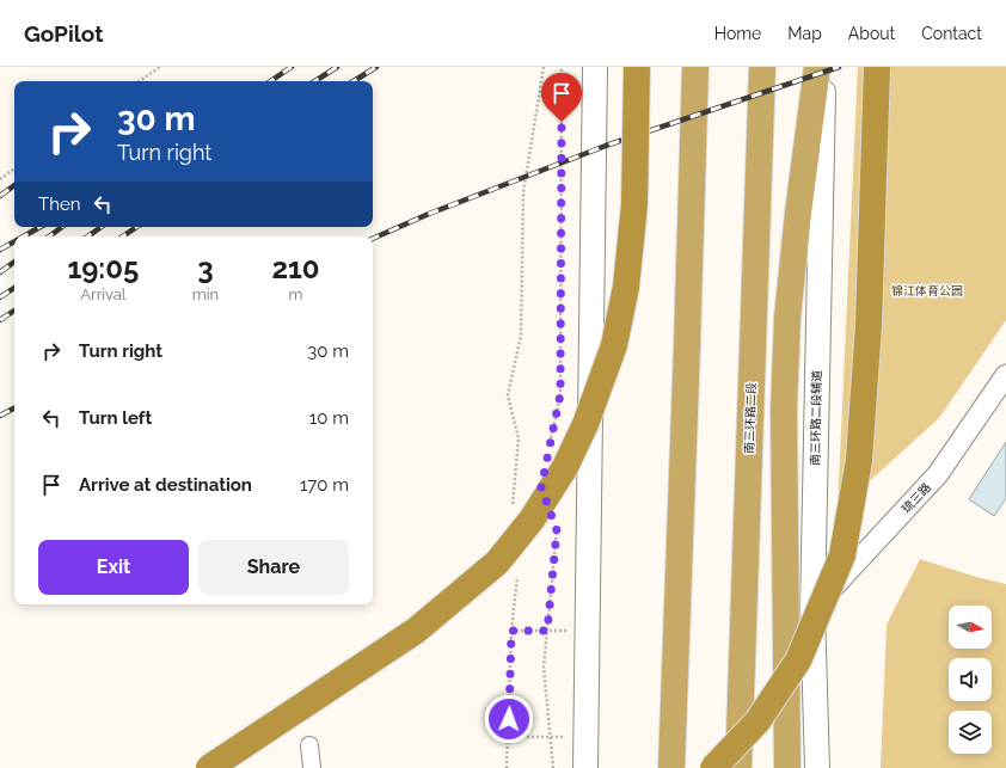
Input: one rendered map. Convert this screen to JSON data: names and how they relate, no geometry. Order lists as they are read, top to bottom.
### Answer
{
  "streets": {
    "highway": ["南三环路二段"],
    "main road": ["南三环路二段辅道"],
    "street": ["琉三路"]
  },
  "crossings": [
    ["南三环路二段辅道", "琉三路"]
  ],
  "parks": ["锦江体育公园"],
  "north": "right",
  "page": {
    "header": "GoPilot",
    "nav": [
      "Home",
      "Map",
      "About",
      "Contact"
    ],
    "turn": ["30 m", "Turn right"],
    "then": "Then",
    "eta": [
      "19:05",
      "Arrival",
      "3",
      "min",
      "210",
      "m"
    ],
    "list": [
      {
        "name": "Turn right",
        "value": "30 m"
      },
      {
        "name": "Turn left",
        "value": "10 m"
      },
      {
        "name": "Arrive at destination",
        "value": "170 m"
      }
    ],
    "buttons": ["Exit", "Share"]
  }
}
